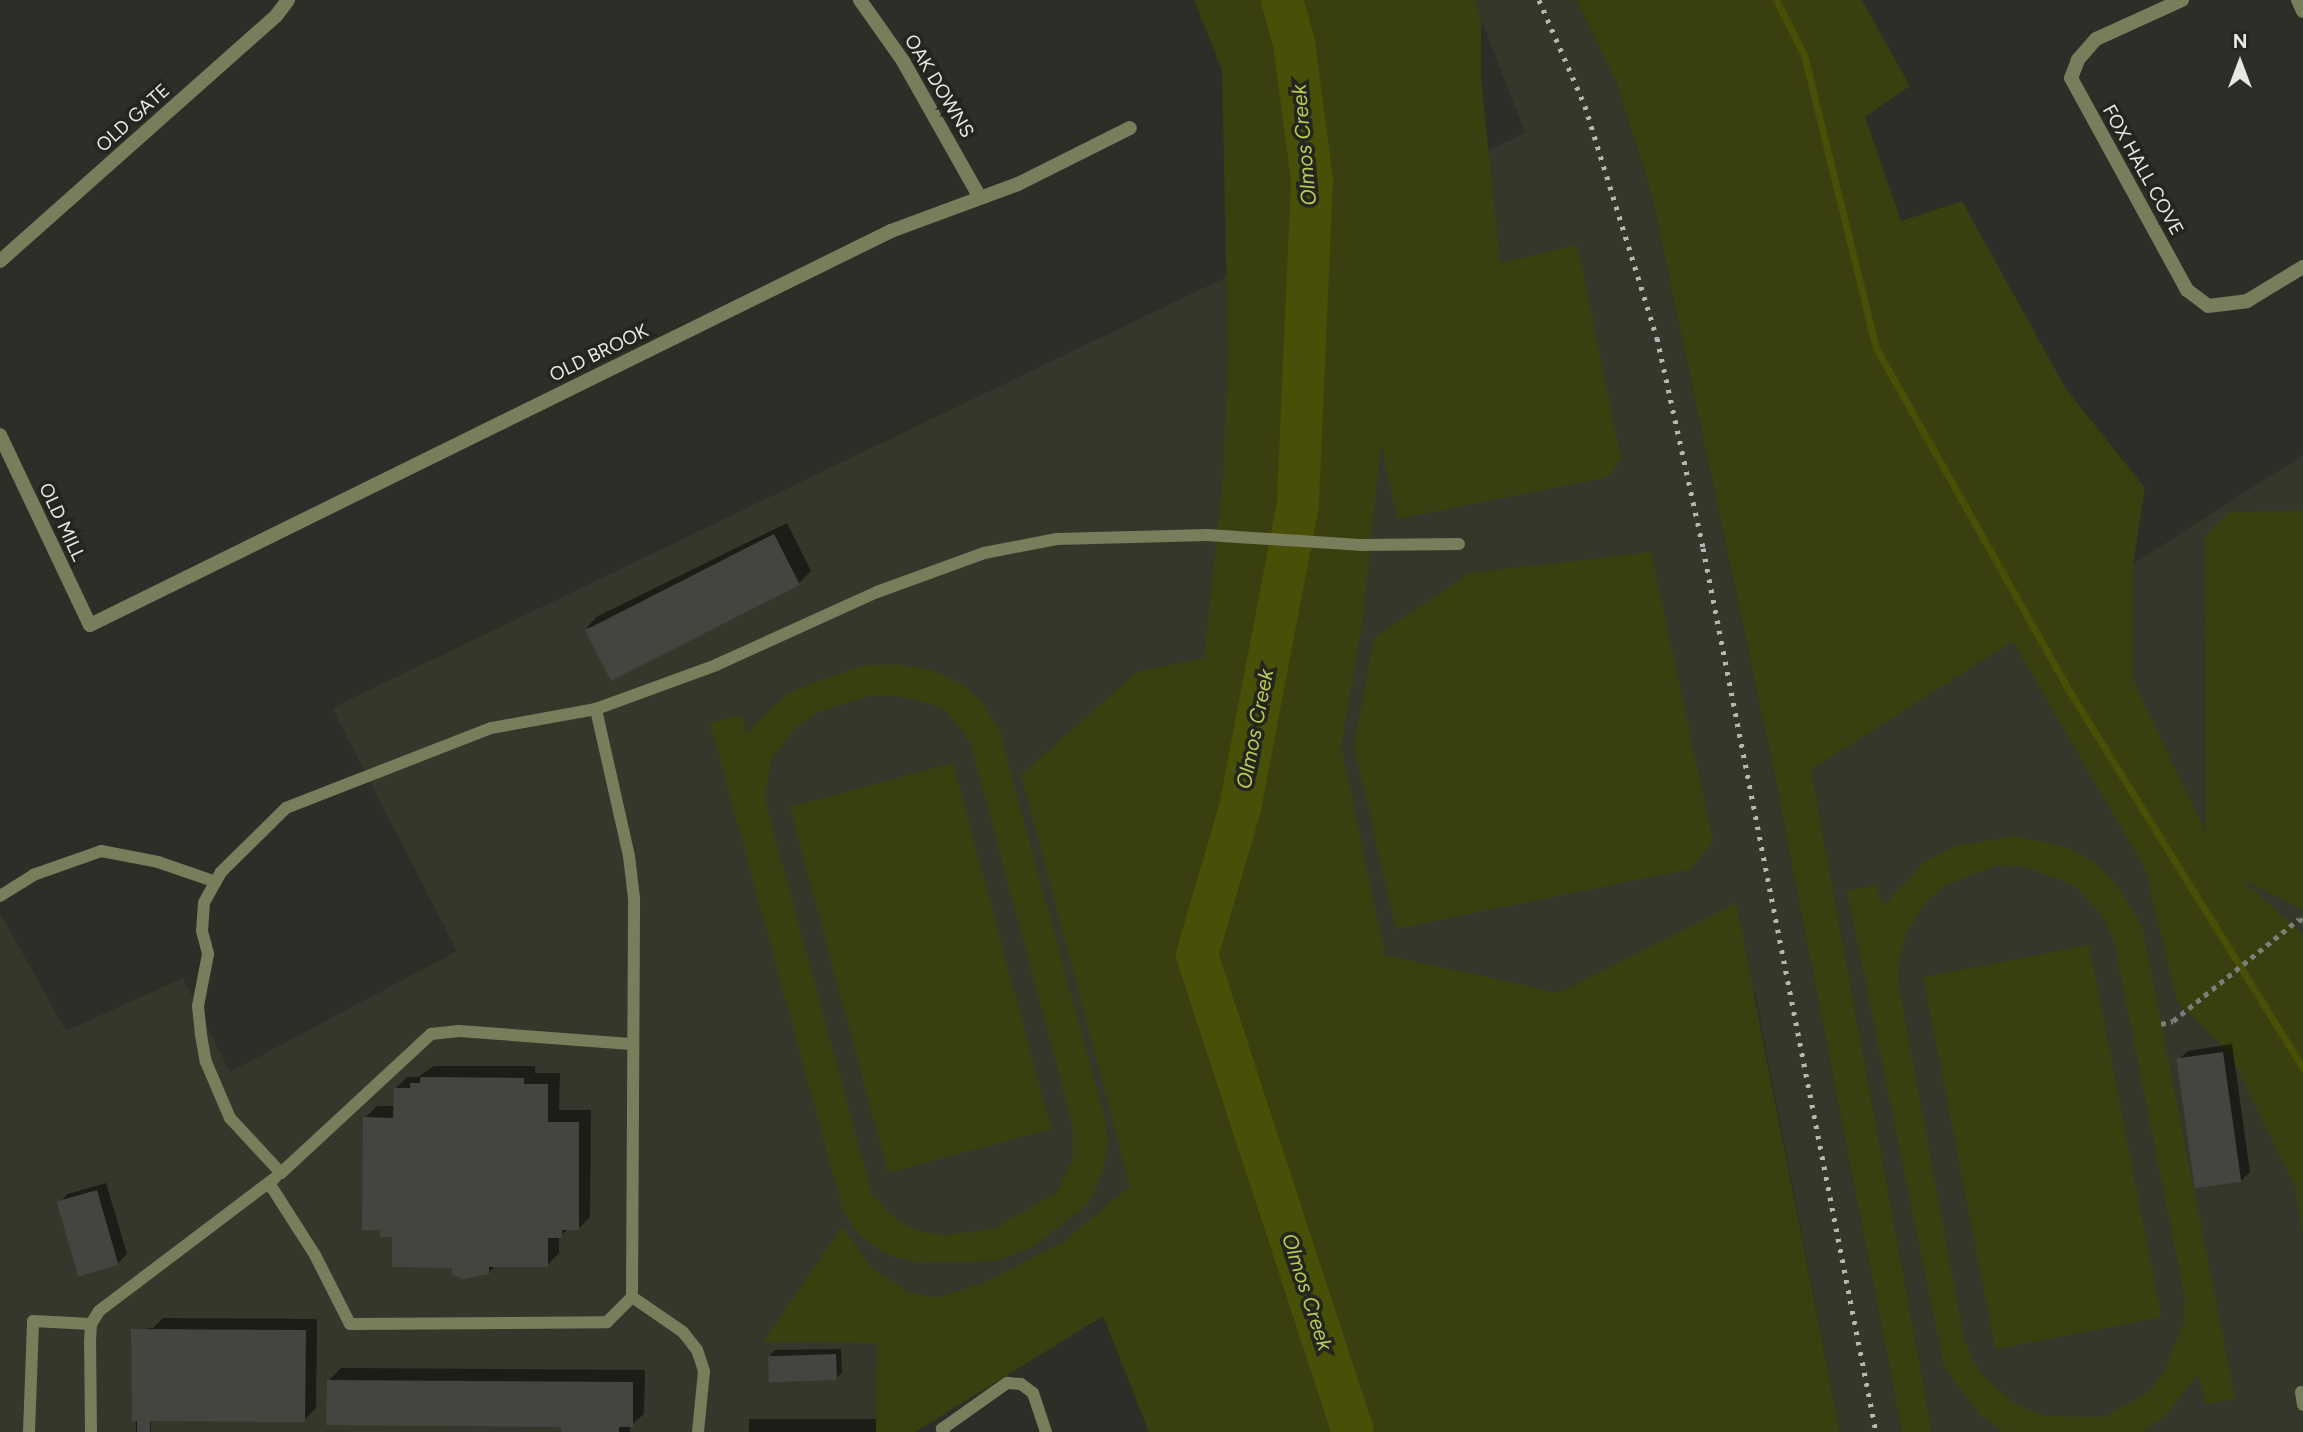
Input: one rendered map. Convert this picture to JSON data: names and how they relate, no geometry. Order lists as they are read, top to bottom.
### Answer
{
  "streets": {
    "street": [
      "OAK DOWNS",
      "OLD GATE",
      "FOX HALL COVE",
      "OLD BROOK",
      "OLD MILL"
    ]
  },
  "crossings": [
    ["OAK DOWNS", "OLD BROOK"],
    ["OLD BROOK", "OLD MILL"]
  ],
  "water": ["Olmos Creek"],
  "north": "top"
}
